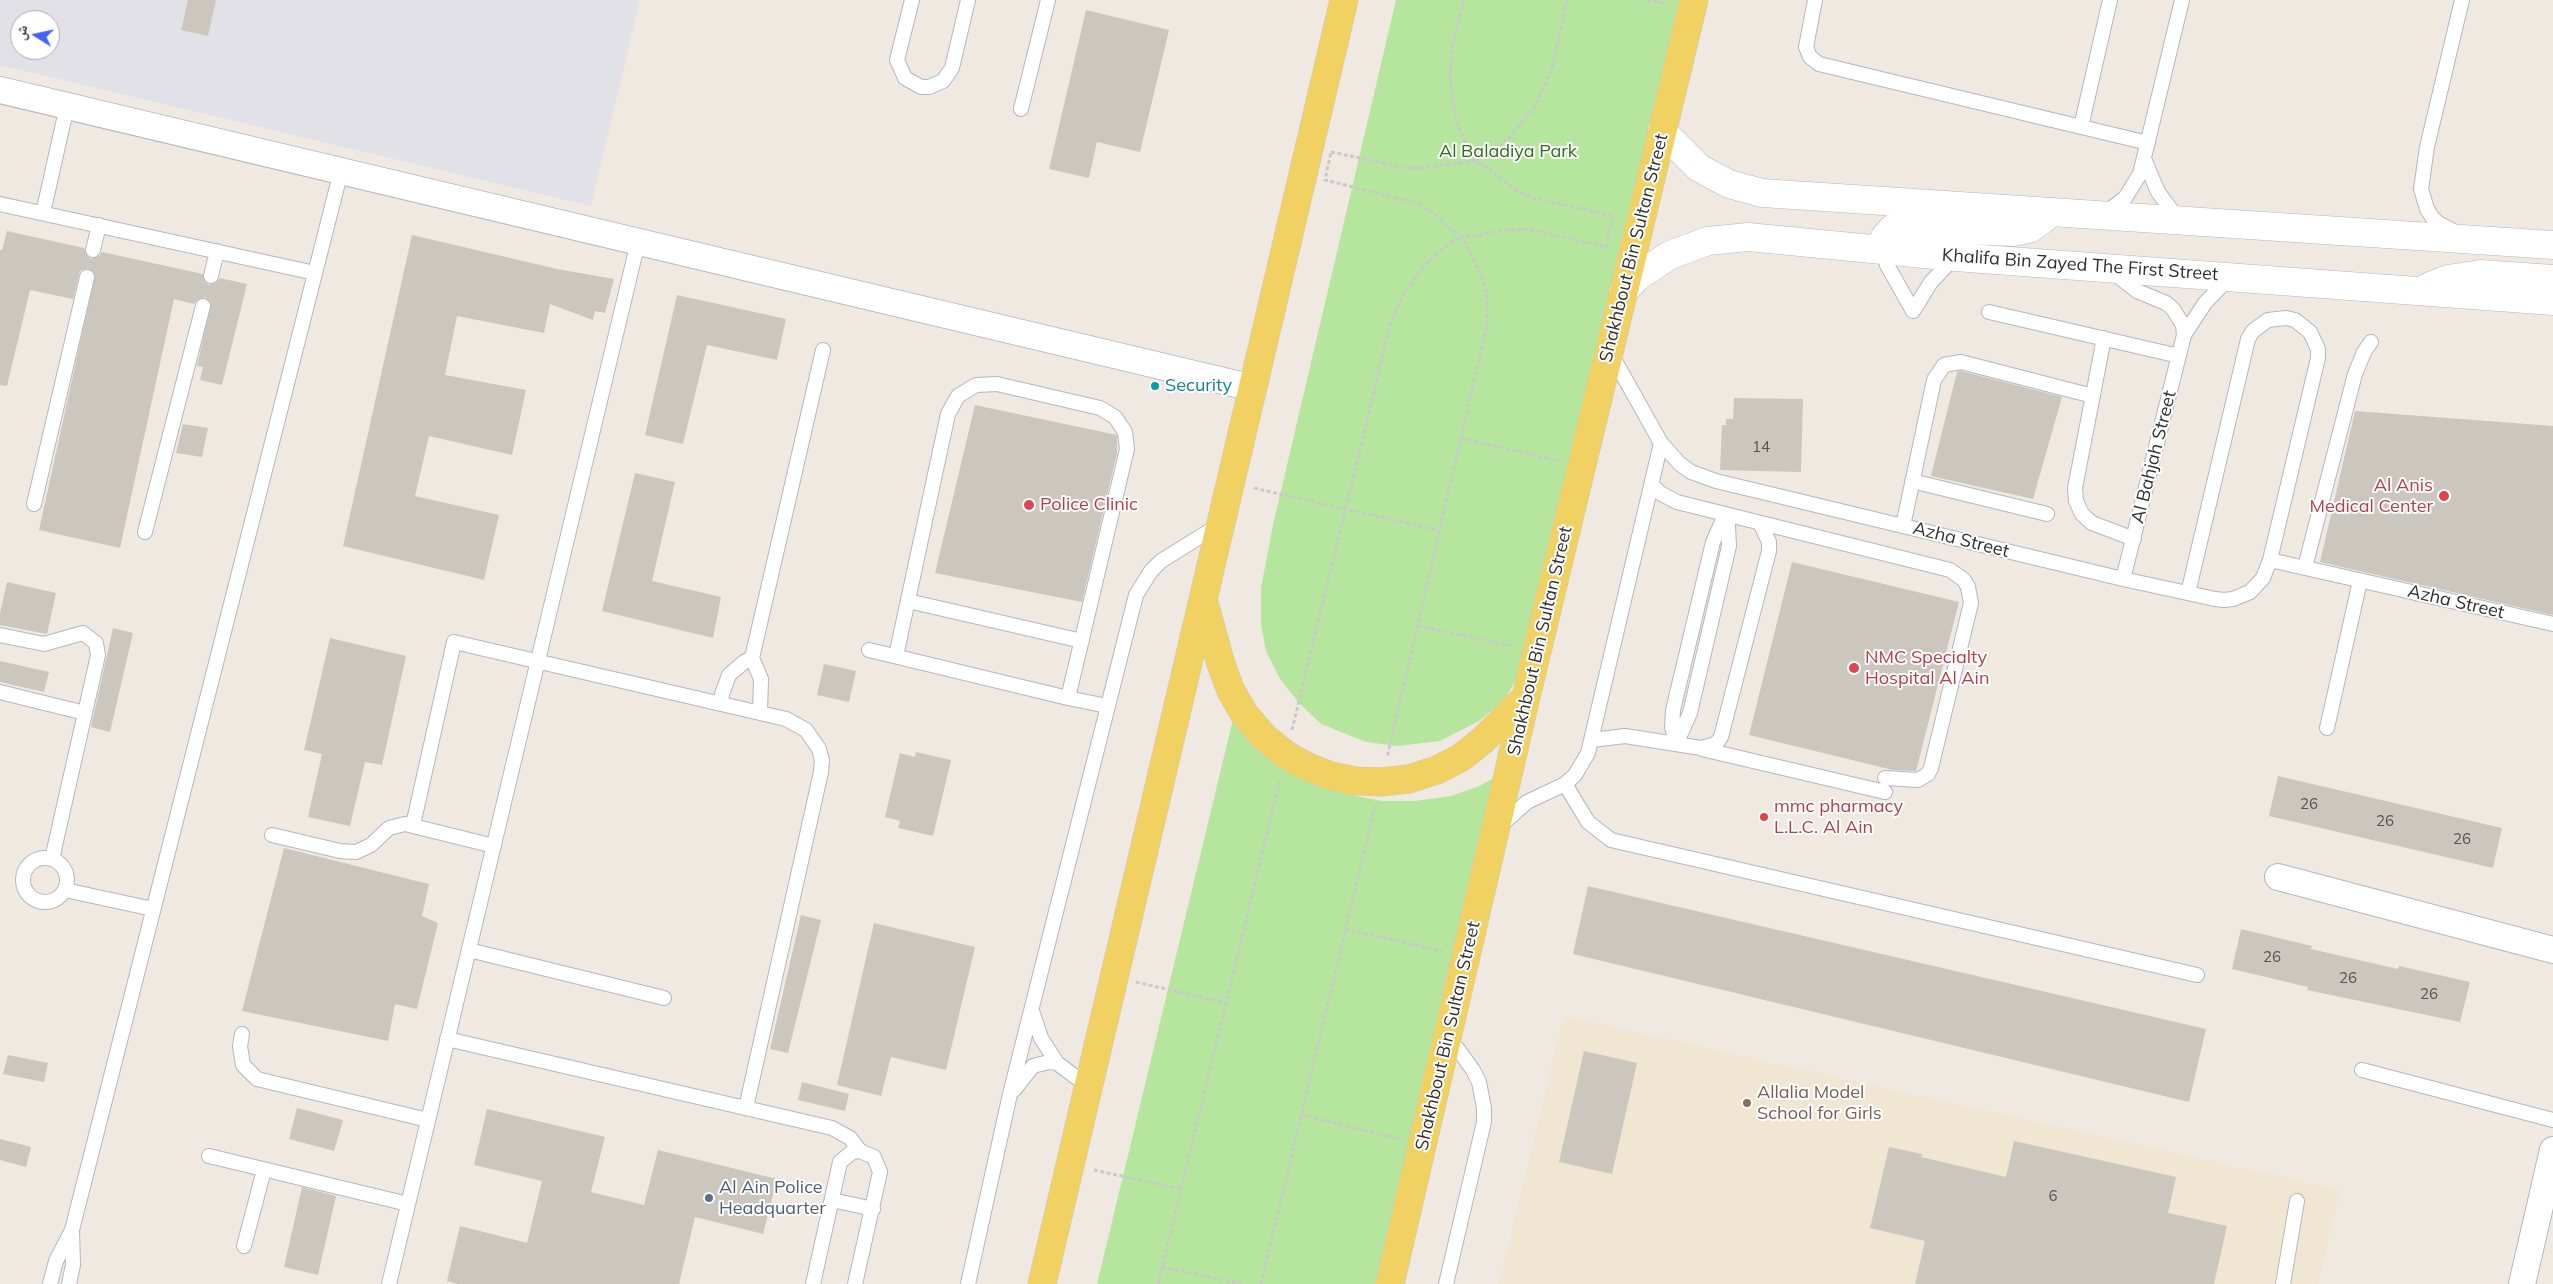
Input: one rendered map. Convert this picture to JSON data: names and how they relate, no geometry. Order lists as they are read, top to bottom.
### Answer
{
  "streets": {
    "main road": ["Shakhbout Bin Sultan Street", "Khalifa Bin Zayed The First Street"],
    "lane": ["Al Bahjah Street", "Azha Street"]
  },
  "crossings": [
    ["Shakhbout Bin Sultan Street", "Khalifa Bin Zayed The First Street"],
    ["Shakhbout Bin Sultan Street", "Azha Street"],
    ["Khalifa Bin Zayed The First Street", "Al Bahjah Street"],
    ["Al Bahjah Street", "Azha Street"]
  ],
  "parks": ["Al Baladiya Park"],
  "places": [
    "Security",
    "Al Anis Medical Center",
    "Police Clinic",
    "NMC Specialty Hospital Al Ain",
    "mmc pharmacy L.L.C. Al Ain",
    "Allalia Model School for Girls",
    "Al Ain Police Headquarter"
  ],
  "house_numbers": [
    "14",
    "26",
    "26",
    "26",
    "26",
    "26",
    "26",
    "6"
  ],
  "north": "left"
}
